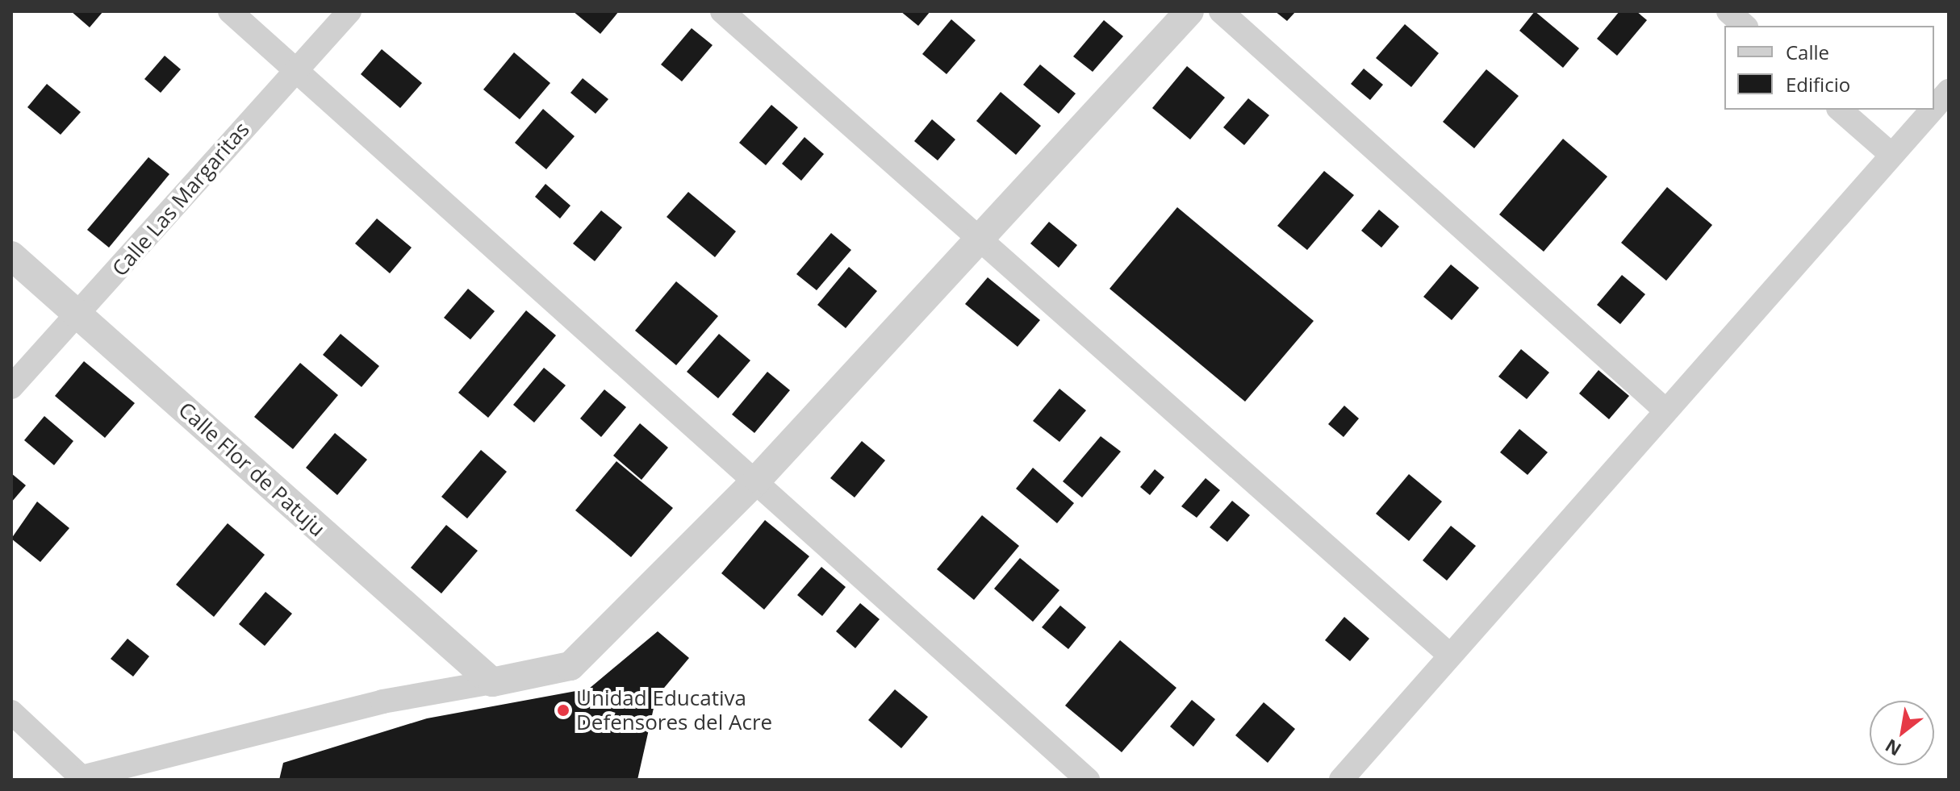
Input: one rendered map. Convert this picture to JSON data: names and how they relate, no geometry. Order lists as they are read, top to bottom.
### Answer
{
  "streets": {
    "street": ["Calle Las Margaritas", "Calle Flor de Patuju"]
  },
  "crossings": [
    ["Calle Las Margaritas", "Calle Flor de Patuju"]
  ],
  "places": ["Unidad Educativa Defensores del Acre"],
  "legend": ["Calle", "Edificio"],
  "north": "bottom left"
}
